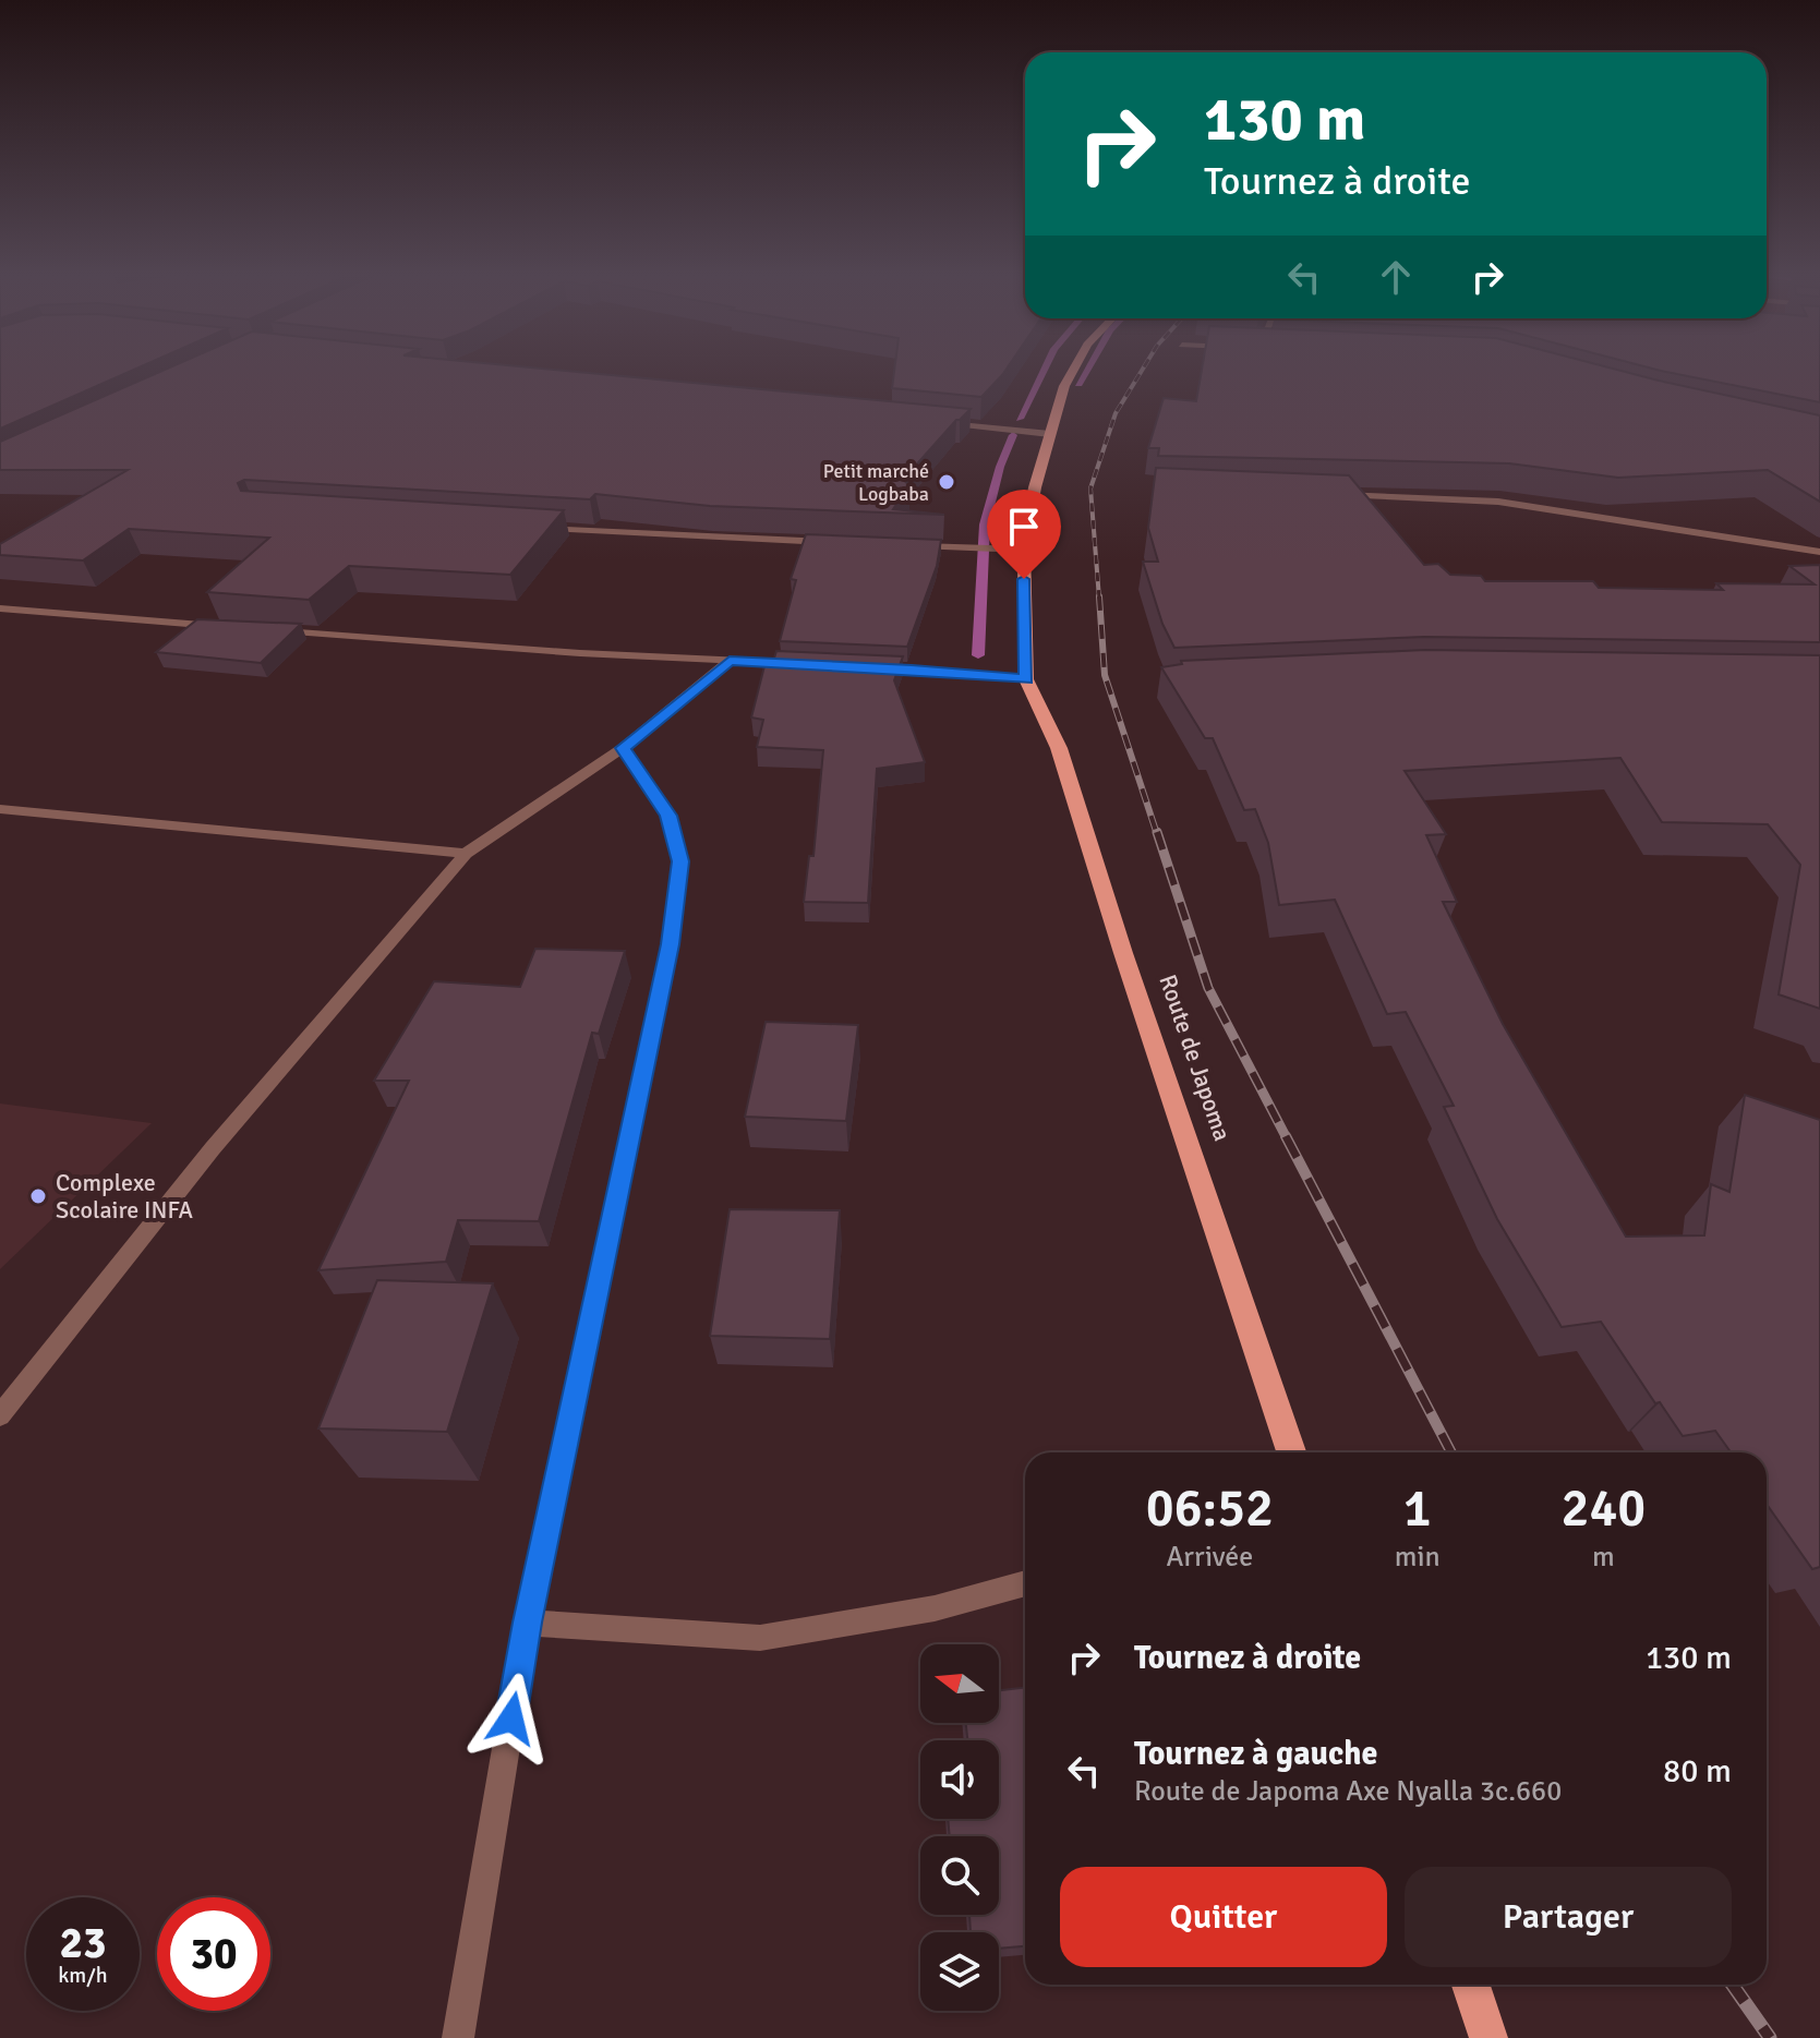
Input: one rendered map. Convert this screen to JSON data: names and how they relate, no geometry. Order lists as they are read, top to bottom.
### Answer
{
  "streets": {
    "main road": ["Route de Japoma"]
  },
  "places": ["Petit marché Logbaba", "Complexe Scolaire INFA"],
  "north": "left",
  "page": {
    "turn": ["130 m", "Tournez à droite"],
    "eta": [
      "06:52",
      "Arrivée",
      "1",
      "min",
      "240",
      "m"
    ],
    "list": [
      {
        "name": "Tournez à droite",
        "value": "130 m"
      },
      {
        "name": "Tournez à gauche",
        "note": "Route de Japoma Axe Nyalla 3c.660",
        "value": "80 m"
      }
    ],
    "buttons": ["Quitter", "Partager"],
    "speed": "23 km/h",
    "limit": "30"
  }
}
